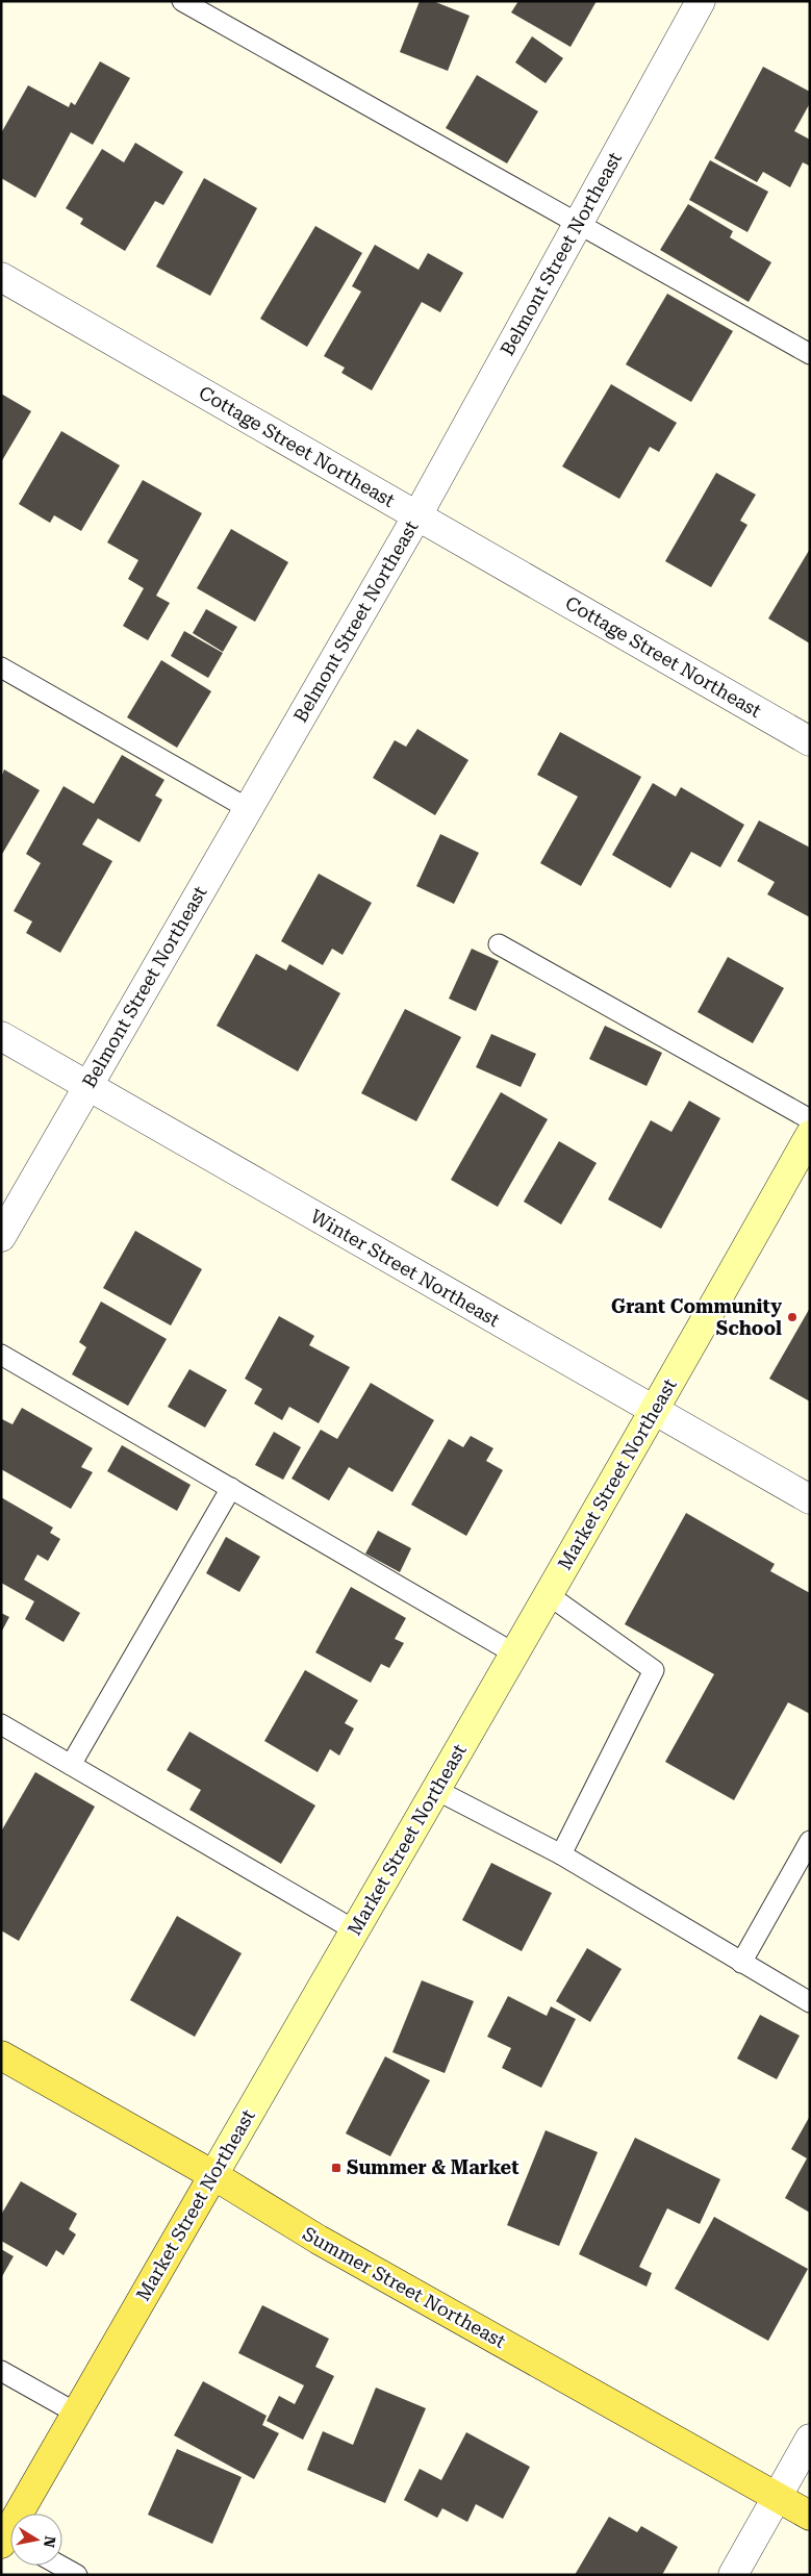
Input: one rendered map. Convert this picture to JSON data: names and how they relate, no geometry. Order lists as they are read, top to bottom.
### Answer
{
  "streets": {
    "main road": ["Market Street Northeast", "Summer Street Northeast"],
    "street": ["Belmont Street Northeast", "Cottage Street Northeast", "Winter Street Northeast"]
  },
  "crossings": [
    ["Belmont Street Northeast", "Cottage Street Northeast"],
    ["Belmont Street Northeast", "Winter Street Northeast"],
    ["Winter Street Northeast", "Market Street Northeast"],
    ["Market Street Northeast", "Summer Street Northeast"]
  ],
  "places": {
    "other": ["Grant Community School"],
    "transit": ["Summer & Market"]
  },
  "north": "right"
}
